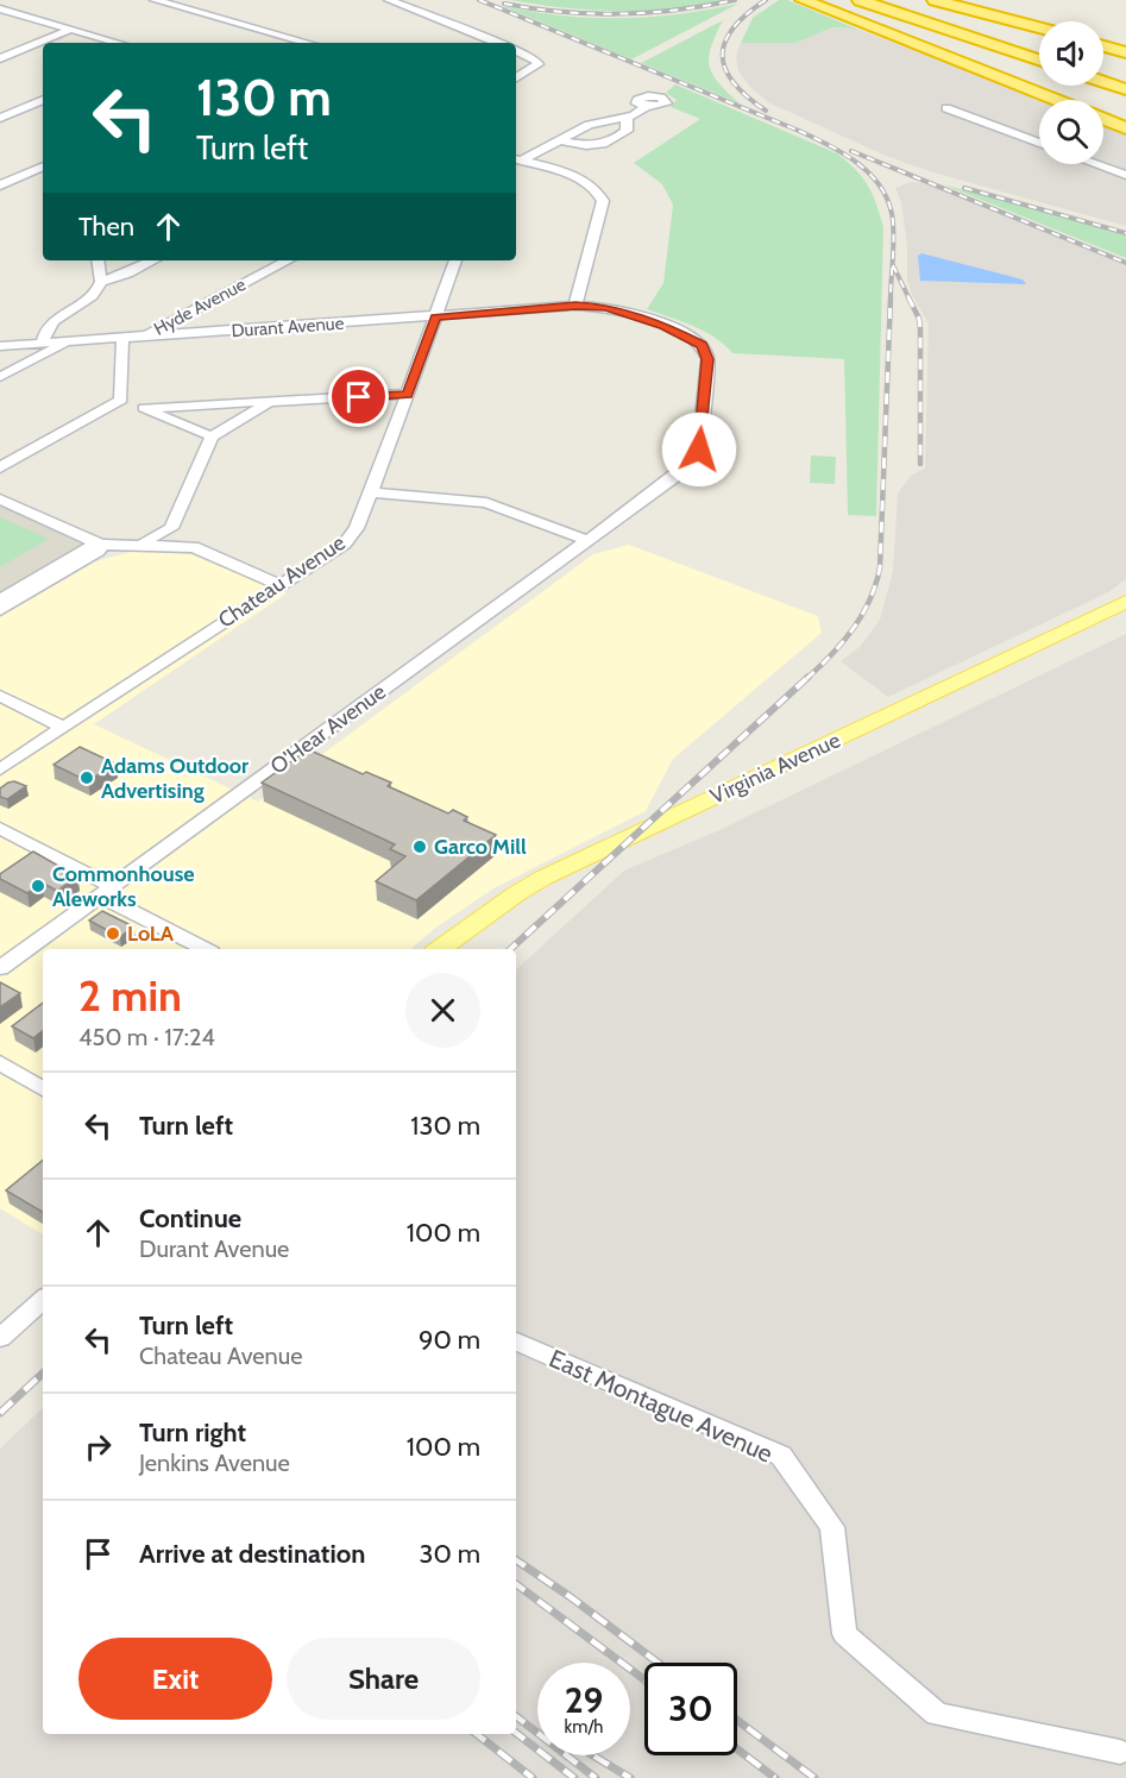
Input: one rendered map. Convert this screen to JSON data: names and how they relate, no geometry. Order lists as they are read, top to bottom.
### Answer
{
  "streets": {
    "main road": ["Virginia Avenue"],
    "street": [
      "Hyde Avenue",
      "Durant Avenue",
      "Chateau Avenue",
      "O'Hear Avenue",
      "East Montague Avenue"
    ]
  },
  "crossings": [
    ["Hyde Avenue", "Durant Avenue"],
    ["Durant Avenue", "Chateau Avenue"],
    ["Durant Avenue", "O'Hear Avenue"]
  ],
  "places": [
    "Adams Outdoor Advertising",
    "Garco Mill",
    "Commonhouse Aleworks",
    "LoLA"
  ],
  "page": {
    "turn": ["130 m", "Turn left"],
    "then": "Then",
    "heading": ["2 min", "450 m · 17:24"],
    "list": [
      {
        "name": "Turn left",
        "value": "130 m"
      },
      {
        "name": "Continue",
        "note": "Durant Avenue",
        "value": "100 m"
      },
      {
        "name": "Turn left",
        "note": "Chateau Avenue",
        "value": "90 m"
      },
      {
        "name": "Turn right",
        "note": "Jenkins Avenue",
        "value": "100 m"
      },
      {
        "name": "Arrive at destination",
        "value": "30 m"
      }
    ],
    "buttons": ["Exit", "Share"],
    "speed": "29 km/h",
    "limit": "30"
  }
}
